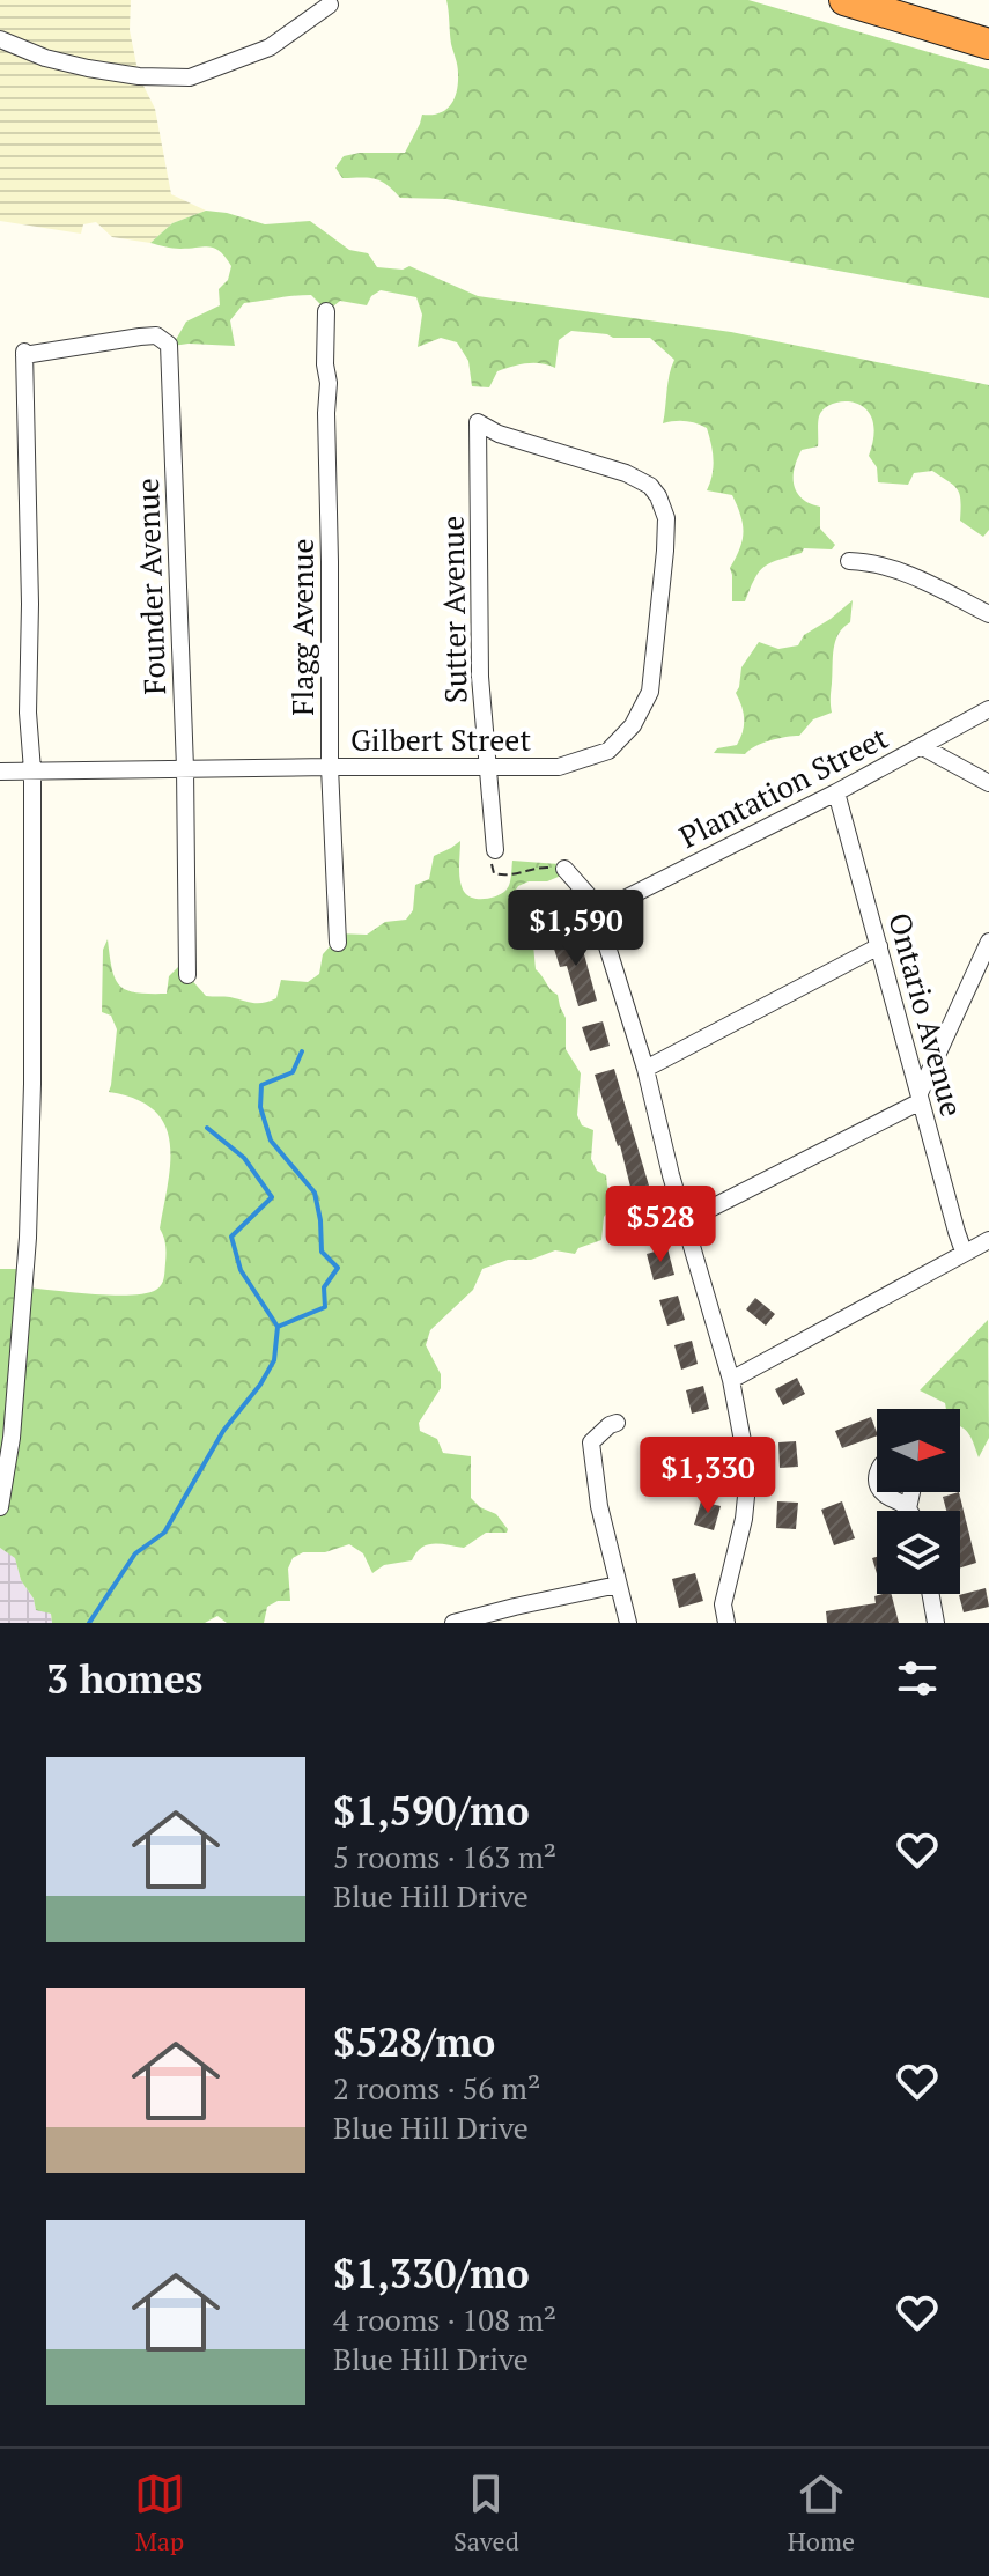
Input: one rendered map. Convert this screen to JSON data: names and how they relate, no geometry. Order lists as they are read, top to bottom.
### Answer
{
  "streets": {
    "street": [
      "Founder Avenue",
      "Sutter Avenue",
      "Flagg Avenue",
      "Gilbert Street",
      "Plantation Street",
      "Ontario Avenue"
    ]
  },
  "crossings": [
    ["Founder Avenue", "Gilbert Street"],
    ["Sutter Avenue", "Gilbert Street"],
    ["Flagg Avenue", "Gilbert Street"],
    ["Plantation Street", "Ontario Avenue"]
  ],
  "north": "right",
  "page": {
    "price": ["$1,590", "$528", "$1,330"],
    "heading": "3 homes",
    "list": [
      {
        "name": "$1,590/mo",
        "note": "5 rooms · 163 m² · Blue Hill Drive"
      },
      {
        "name": "$528/mo",
        "note": "2 rooms · 56 m² · Blue Hill Drive"
      },
      {
        "name": "$1,330/mo",
        "note": "4 rooms · 108 m² · Blue Hill Drive"
      }
    ],
    "tabs": ["Map", "Saved", "Home"]
  }
}
